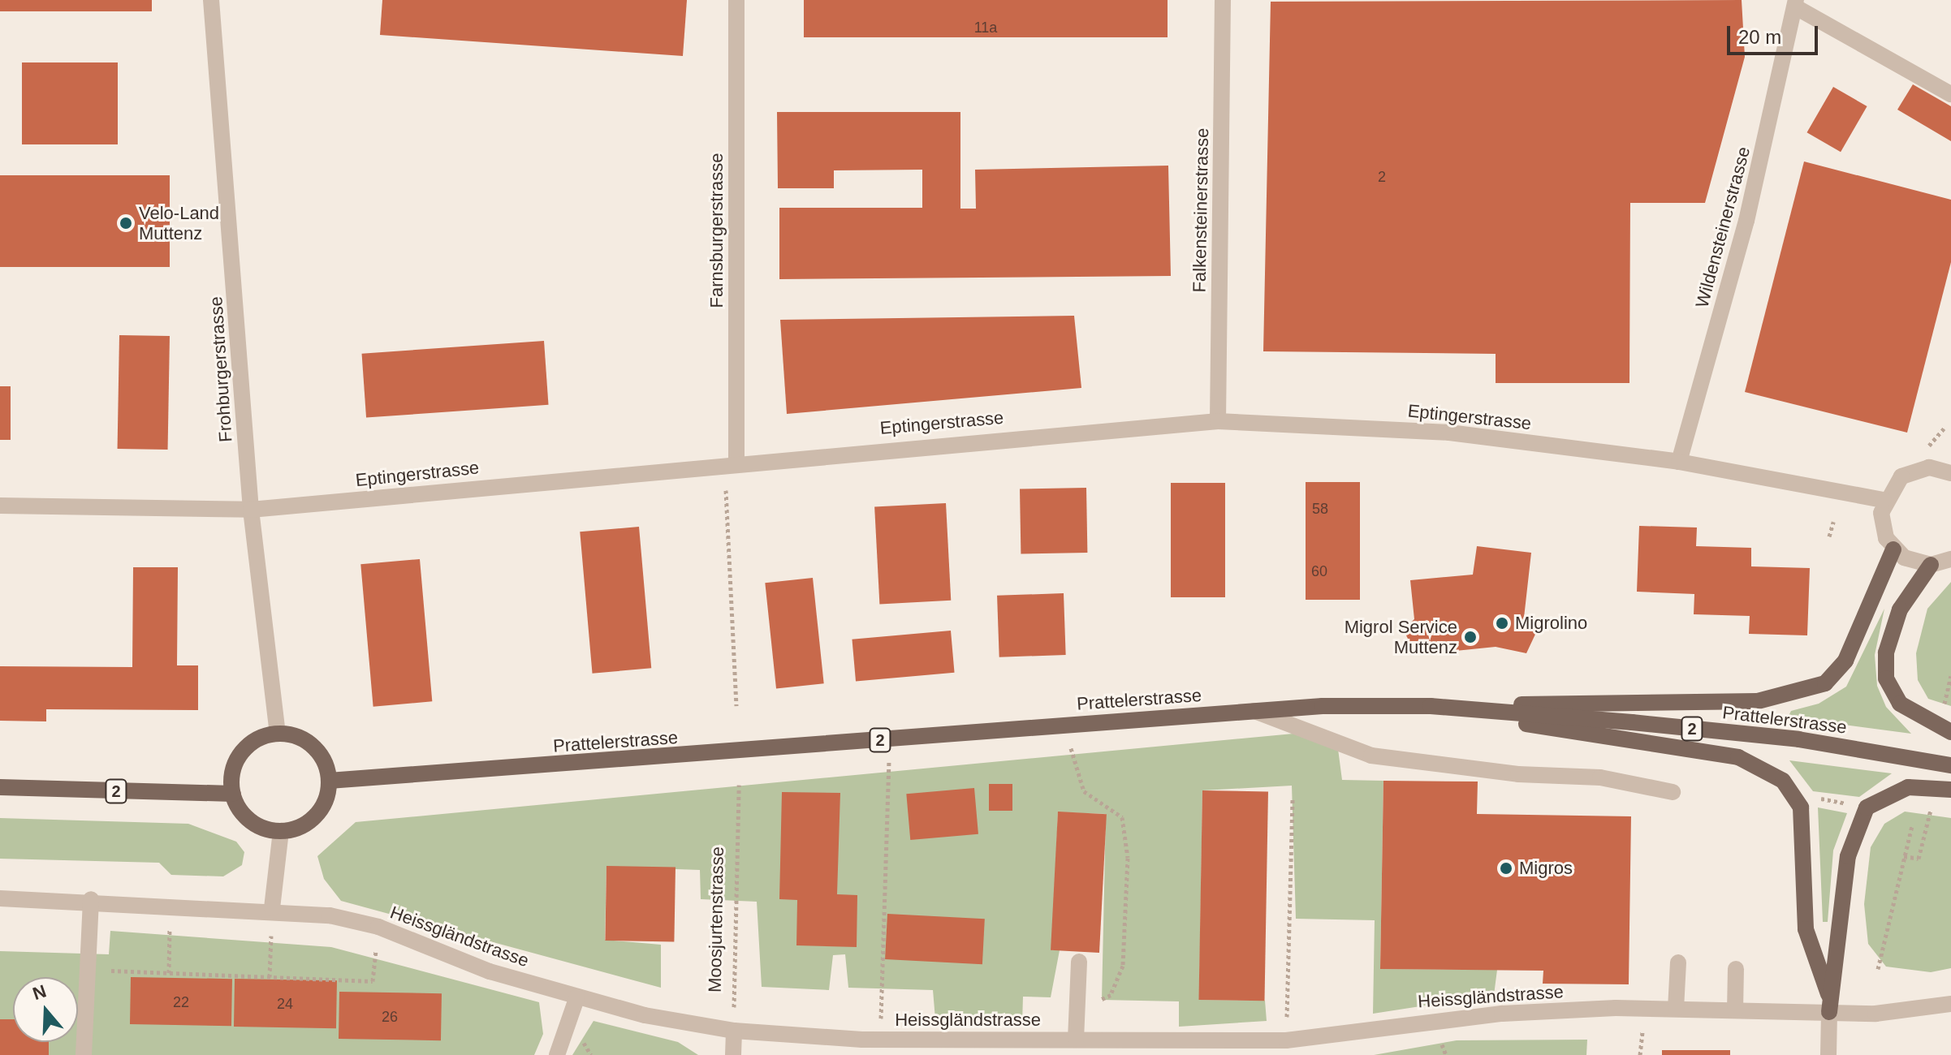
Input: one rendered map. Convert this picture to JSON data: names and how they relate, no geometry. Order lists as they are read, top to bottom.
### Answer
{
  "streets": {
    "main road": ["Prattelerstrasse", "2"],
    "street": [
      "Falkensteinerstrasse",
      "Wildensteinerstrasse",
      "Farnsburgerstrasse",
      "Frohburgerstrasse",
      "Eptingerstrasse",
      "Heissgländstrasse"
    ],
    "path": ["Moosjurtenstrasse"]
  },
  "crossings": [
    ["Falkensteinerstrasse", "Eptingerstrasse"],
    ["Wildensteinerstrasse", "Eptingerstrasse"],
    ["Farnsburgerstrasse", "Eptingerstrasse"],
    ["Frohburgerstrasse", "Eptingerstrasse"],
    ["Frohburgerstrasse", "Prattelerstrasse"],
    ["Frohburgerstrasse", "2"],
    ["Prattelerstrasse", "2"],
    ["Moosjurtenstrasse", "Heissgländstrasse"]
  ],
  "places": [
    "Velo-Land Muttenz",
    "Migrolino",
    "Migrol Service Muttenz",
    "Migros"
  ],
  "house_numbers": [
    "11a",
    "2",
    "58",
    "60",
    "22",
    "24",
    "26"
  ],
  "scale_bar": "20 m",
  "north": "top"
}
